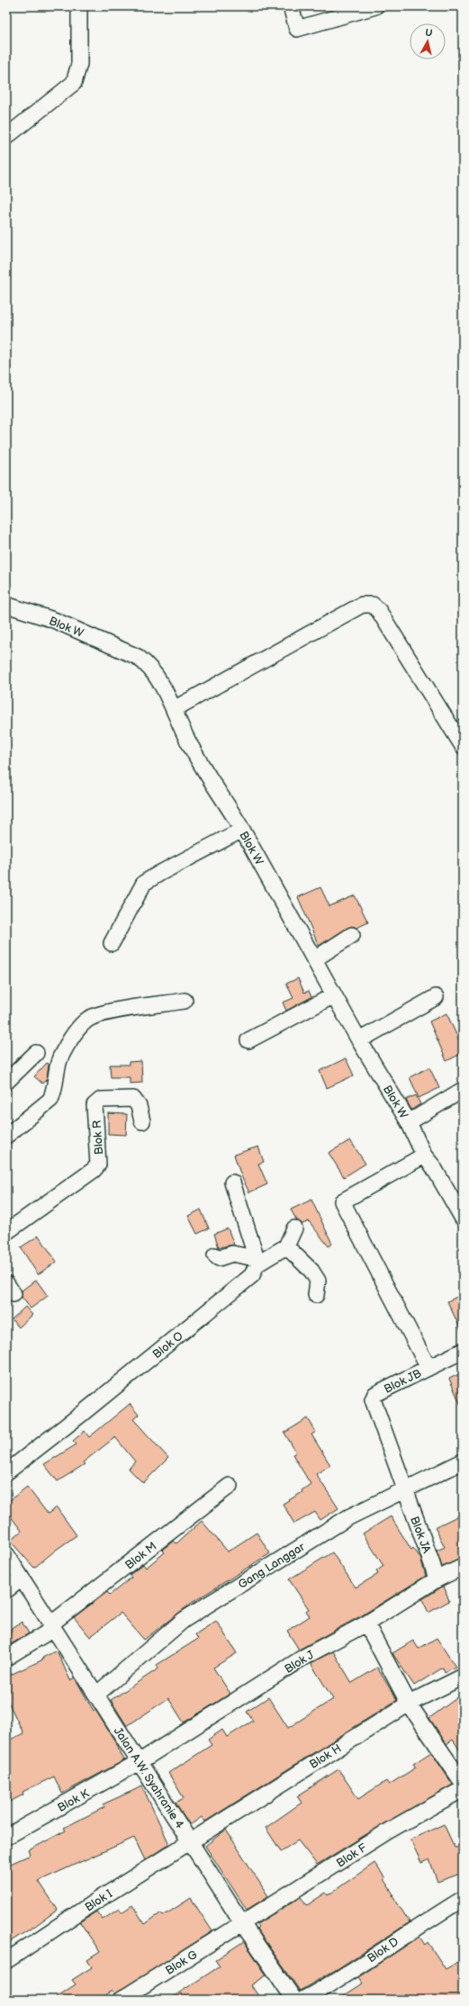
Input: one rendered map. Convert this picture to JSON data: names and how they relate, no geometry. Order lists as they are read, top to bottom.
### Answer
{
  "streets": {
    "street": [
      "Blok W",
      "Blok R",
      "Blok O",
      "Blok JB",
      "Blok JA",
      "Blok M",
      "Gang Langgar",
      "Blok J",
      "Blok H",
      "Jalan A.W. Syahranie 4",
      "Blok K",
      "Blok F",
      "Blok I",
      "Blok D",
      "Blok G"
    ]
  },
  "crossings": [
    ["Blok JB", "Blok JA"],
    ["Blok JB", "Gang Langgar"],
    ["Blok JA", "Gang Langgar"],
    ["Blok JA", "Blok J"],
    ["Blok M", "Jalan A.W. Syahranie 4"],
    ["Gang Langgar", "Jalan A.W. Syahranie 4"],
    ["Blok J", "Jalan A.W. Syahranie 4"],
    ["Blok J", "Blok K"],
    ["Blok H", "Jalan A.W. Syahranie 4"],
    ["Blok H", "Blok I"],
    ["Jalan A.W. Syahranie 4", "Blok K"],
    ["Jalan A.W. Syahranie 4", "Blok F"],
    ["Jalan A.W. Syahranie 4", "Blok I"],
    ["Jalan A.W. Syahranie 4", "Blok G"],
    ["Blok F", "Blok G"]
  ],
  "north": "top"
}
